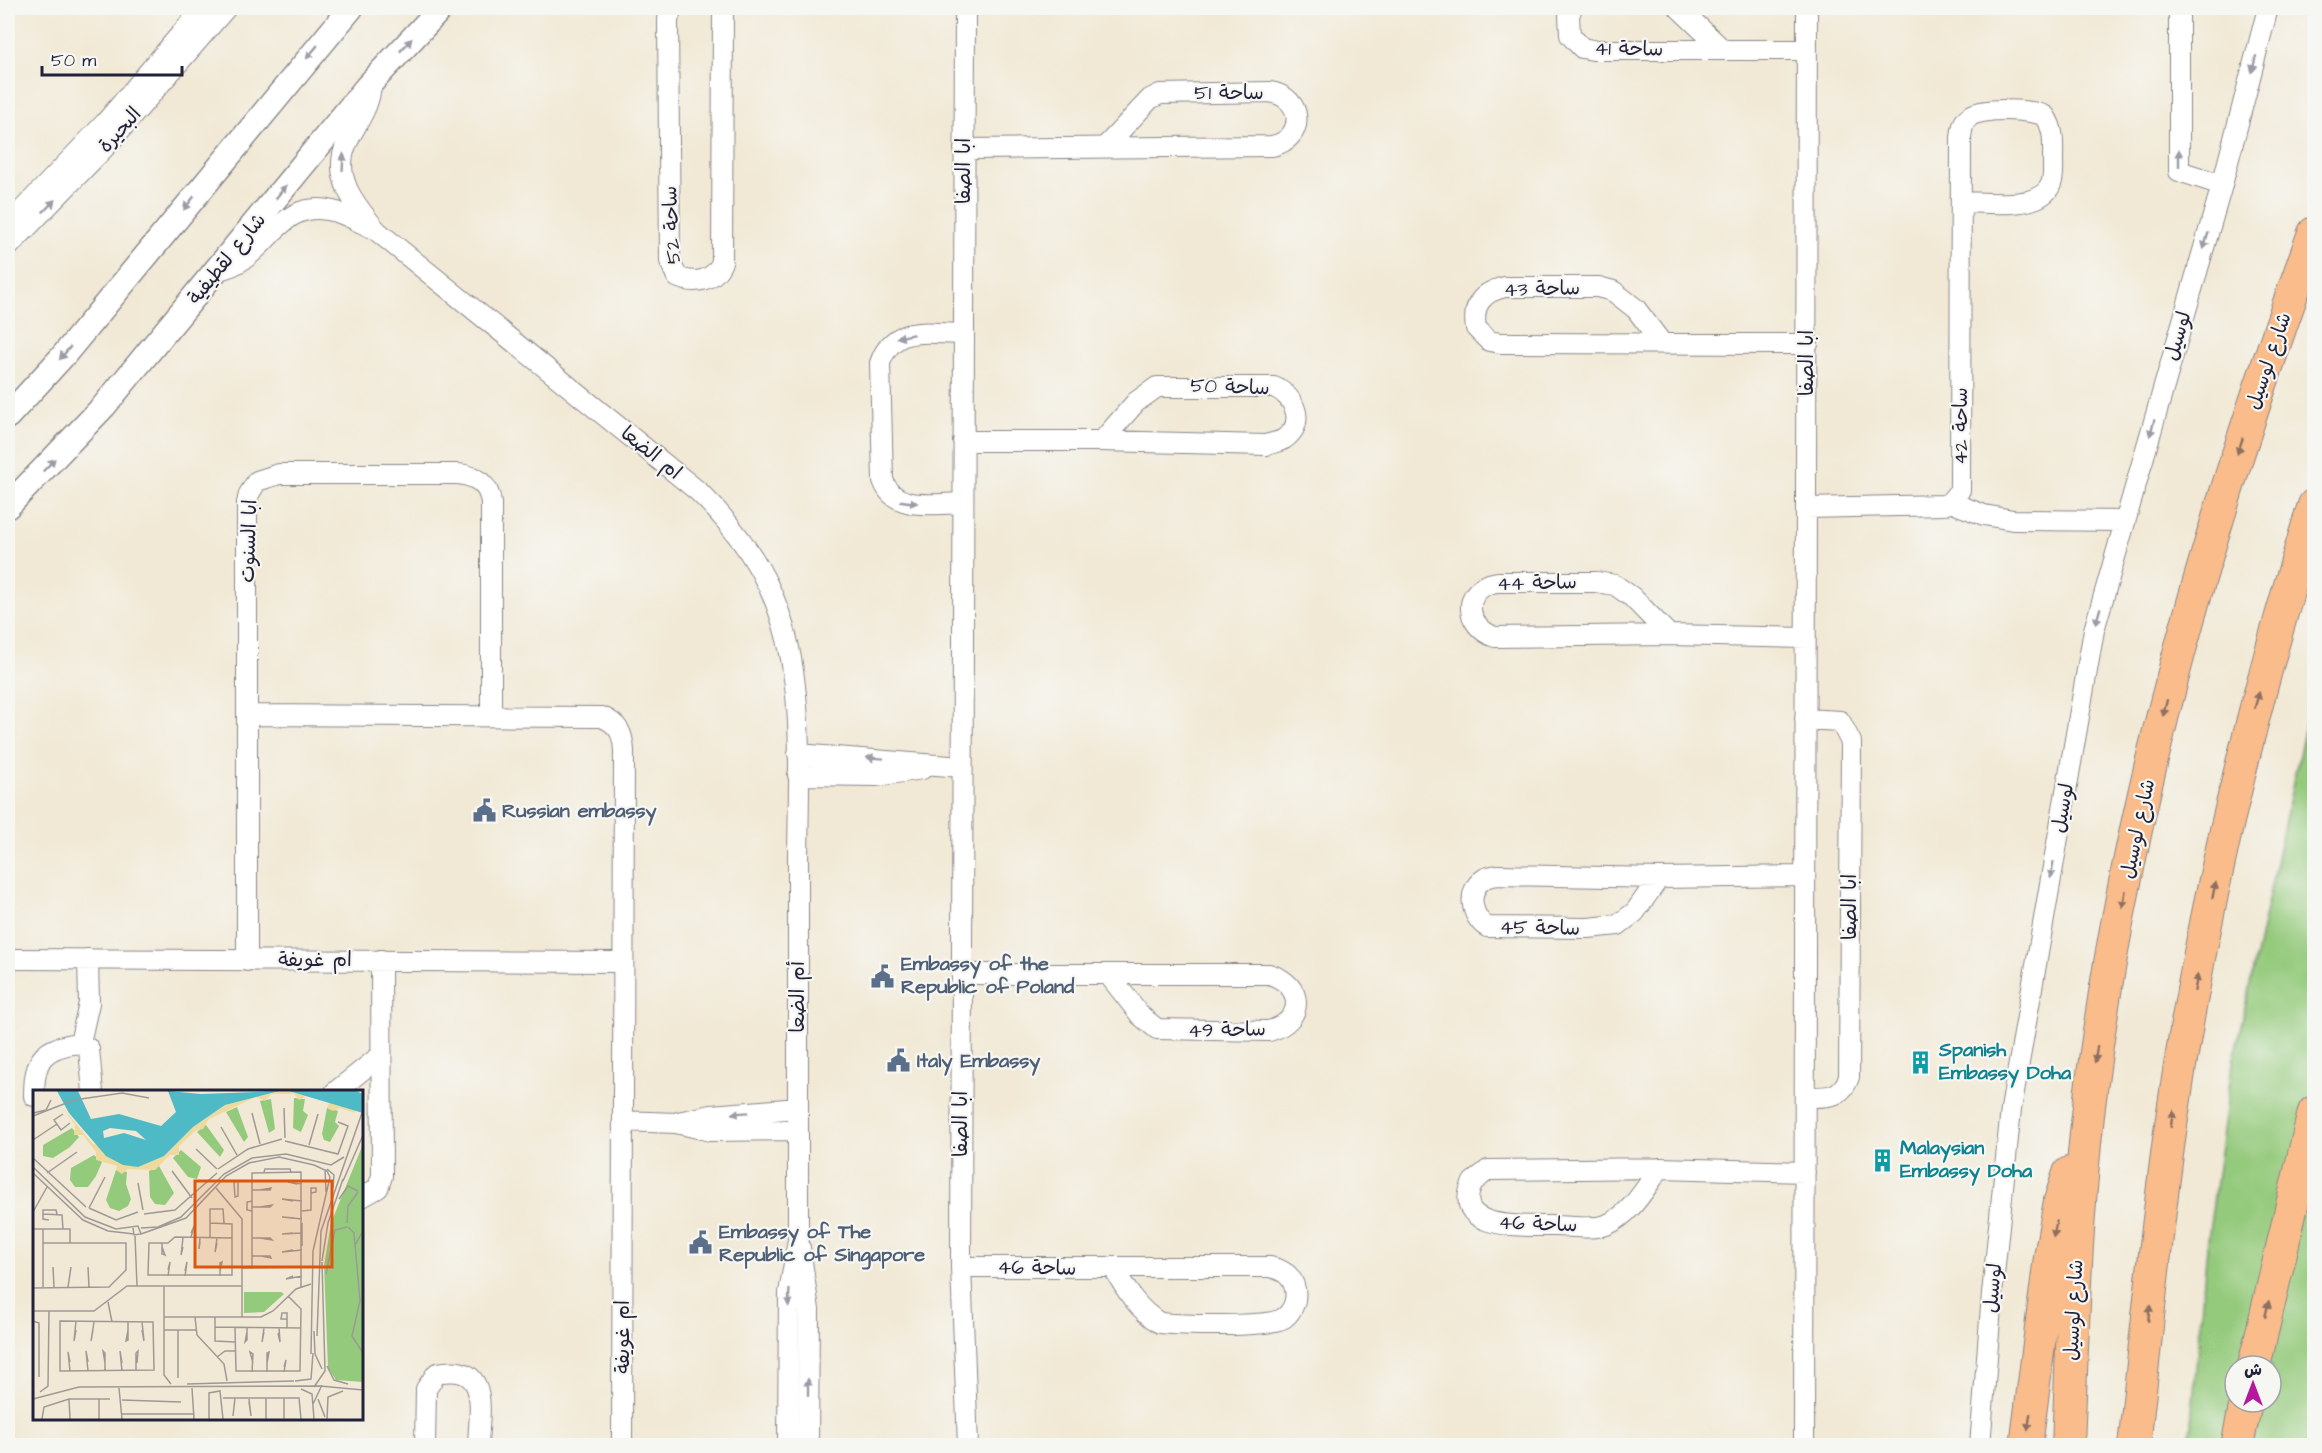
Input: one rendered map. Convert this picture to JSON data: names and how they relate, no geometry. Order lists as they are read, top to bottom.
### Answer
{
  "streets": {
    "highway": ["شارع لوسيل"],
    "street": [
      "ساحة 41",
      "ساحة 51",
      "البحيرة",
      "ابا الصفا",
      "ساحة 52",
      "شارع لقطيفية",
      "ساحة 43",
      "لوسيل",
      "ساحة 50",
      "ساحة 42",
      "ام الضعا",
      "ابا السنوت",
      "ساحة 44",
      "ساحة 45",
      "ام غويفة",
      "أم الضعا",
      "ساحة 49",
      "ساحة 46"
    ]
  },
  "crossings": [
    ["ساحة 41", "ابا الصفا"],
    ["ساحة 51", "ابا الصفا"],
    ["ابا الصفا", "ساحة 43"],
    ["ابا الصفا", "ساحة 50"],
    ["ابا الصفا", "ساحة 44"],
    ["ابا الصفا", "ساحة 45"],
    ["ابا الصفا", "ساحة 49"],
    ["ابا الصفا", "ساحة 46"],
    ["شارع لقطيفية", "ام الضعا"],
    ["ام الضعا", "أم الضعا"],
    ["ابا السنوت", "ام غويفة"]
  ],
  "one_way": ["لوسيل"],
  "places": {
    "public building": [
      "Russian embassy",
      "Embassy of the Republic of Poland",
      "Italy Embassy",
      "Embassy of The Republic of Singapore"
    ],
    "building": ["Spanish Embassy Doha", "Malaysian Embassy Doha"]
  },
  "scale_bar": "50 m",
  "north": "top"
}
